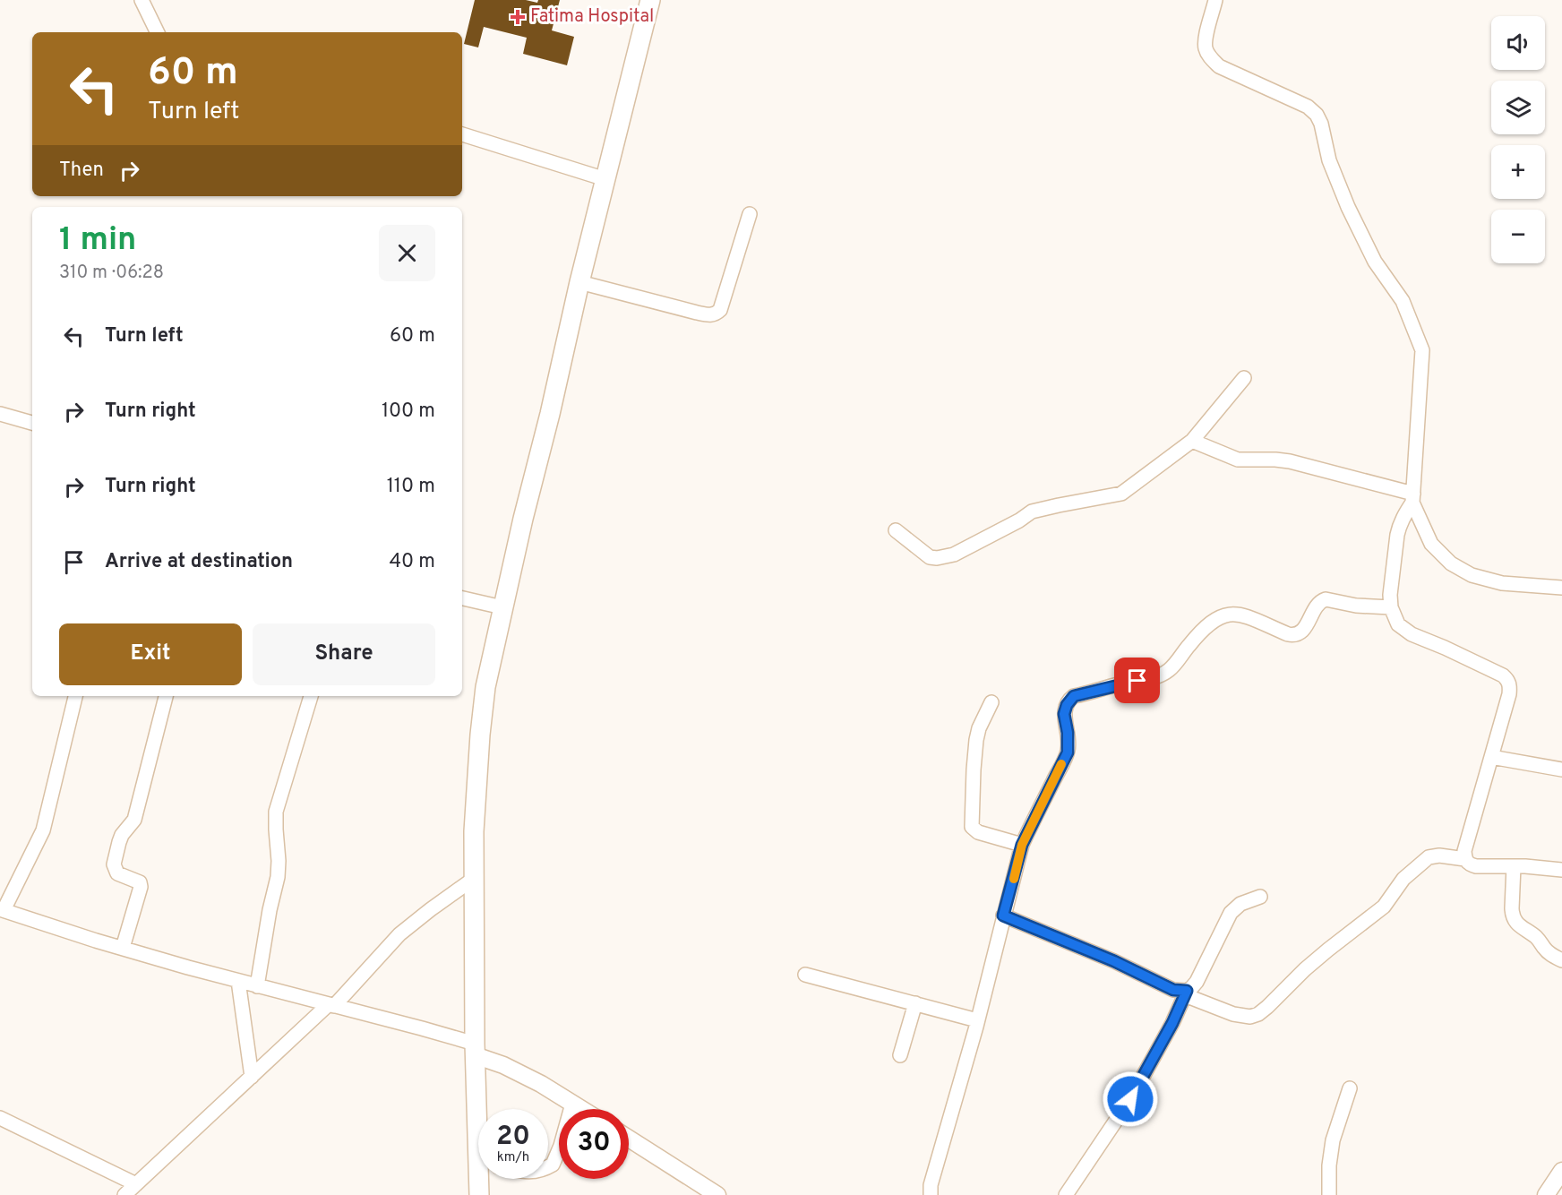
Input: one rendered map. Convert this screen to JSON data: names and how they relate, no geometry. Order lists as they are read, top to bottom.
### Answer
{
  "places": {
    "health": ["Fatima Hospital"]
  },
  "page": {
    "map_buttons": ["+", "−"],
    "turn": ["60 m", "Turn left"],
    "then": "Then",
    "heading": ["1 min", "310 m · 06:28"],
    "list": [
      {
        "name": "Turn left",
        "value": "60 m"
      },
      {
        "name": "Turn right",
        "value": "100 m"
      },
      {
        "name": "Turn right",
        "value": "110 m"
      },
      {
        "name": "Arrive at destination",
        "value": "40 m"
      }
    ],
    "buttons": ["Exit", "Share"],
    "speed": "20 km/h",
    "limit": "30"
  }
}
